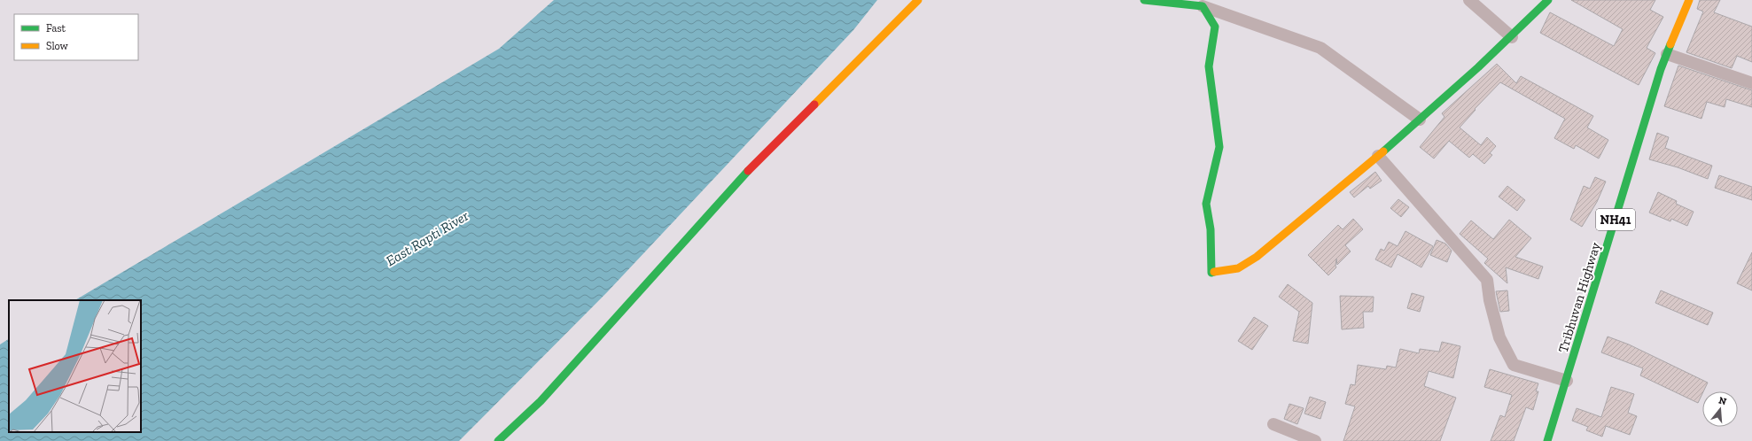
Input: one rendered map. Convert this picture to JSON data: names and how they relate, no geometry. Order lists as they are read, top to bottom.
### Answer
{
  "streets": {
    "street": ["NH41", "Tribhuvan Highway"]
  },
  "water": ["East Rapti River"],
  "legend": ["Fast", "Slow"],
  "north": "top"
}
